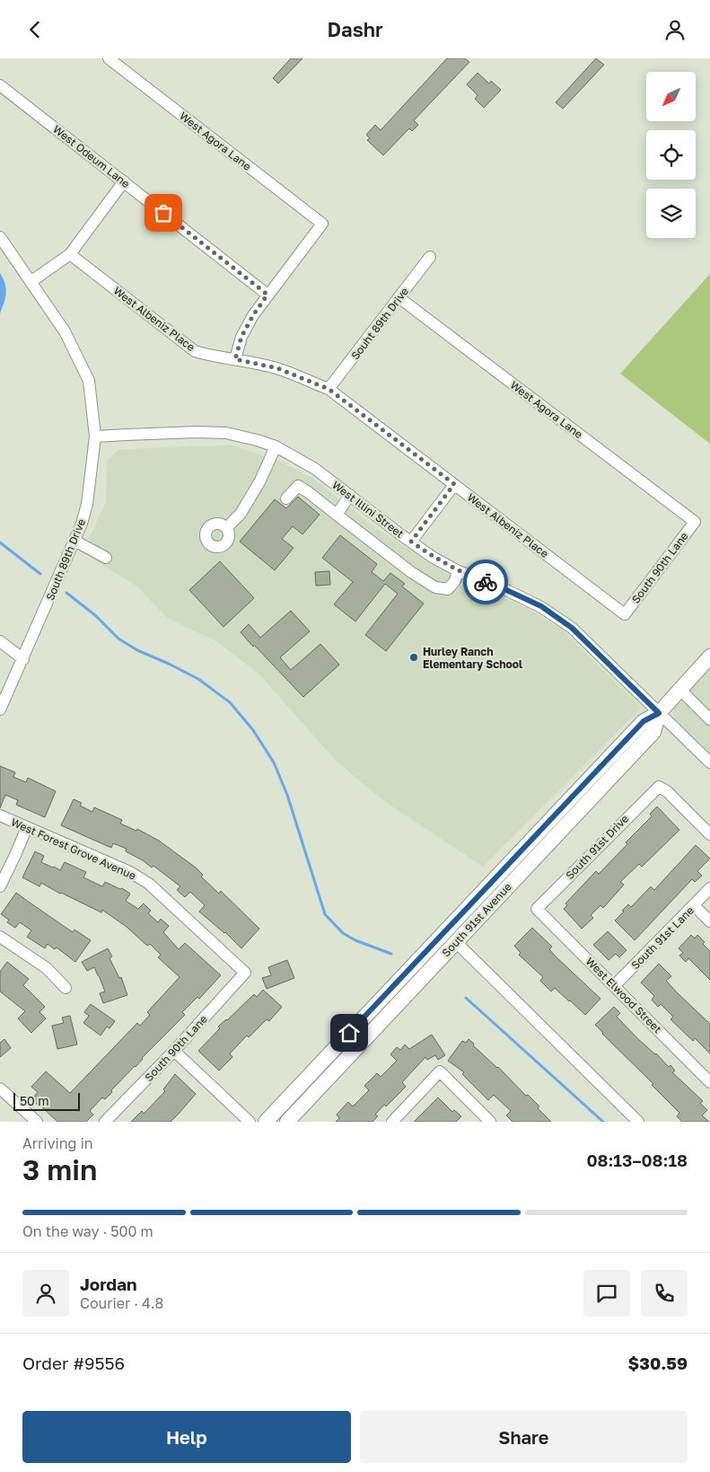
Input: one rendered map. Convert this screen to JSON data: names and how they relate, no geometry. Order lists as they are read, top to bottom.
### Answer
{
  "streets": {
    "main road": ["South 91st Avenue"],
    "street": [
      "West Agora Lane",
      "West Odeum Lane",
      "West Albeniz Place",
      "Souht 89th Drive",
      "West Illini Street",
      "South 89th Drive",
      "South 90th Lane",
      "South 91st Drive",
      "West Forest Grove Avenue",
      "South 91st Lane",
      "West Elwood Street"
    ]
  },
  "crossings": [
    ["West Agora Lane", "West Odeum Lane"],
    ["West Agora Lane", "Souht 89th Drive"],
    ["West Agora Lane", "South 90th Lane"],
    ["West Albeniz Place", "Souht 89th Drive"],
    ["West Albeniz Place", "South 90th Lane"],
    ["West Illini Street", "South 89th Drive"],
    ["West Illini Street", "South 91st Avenue"],
    ["South 90th Lane", "West Forest Grove Avenue"],
    ["South 91st Drive", "West Elwood Street"],
    ["South 91st Lane", "West Elwood Street"]
  ],
  "places": ["Hurley Ranch Elementary School"],
  "scale_bar": "50 m",
  "north": "bottom left",
  "page": {
    "header": "Dashr",
    "scale": "50 m",
    "heading": ["3 min", "Arriving in", "08:13–08:18"],
    "panel": [
      "Jordan",
      "Courier · 4.8",
      "Order #9556",
      "$30.59"
    ],
    "bar": "On the way · 500 m",
    "buttons": ["Help", "Share"]
  }
}
